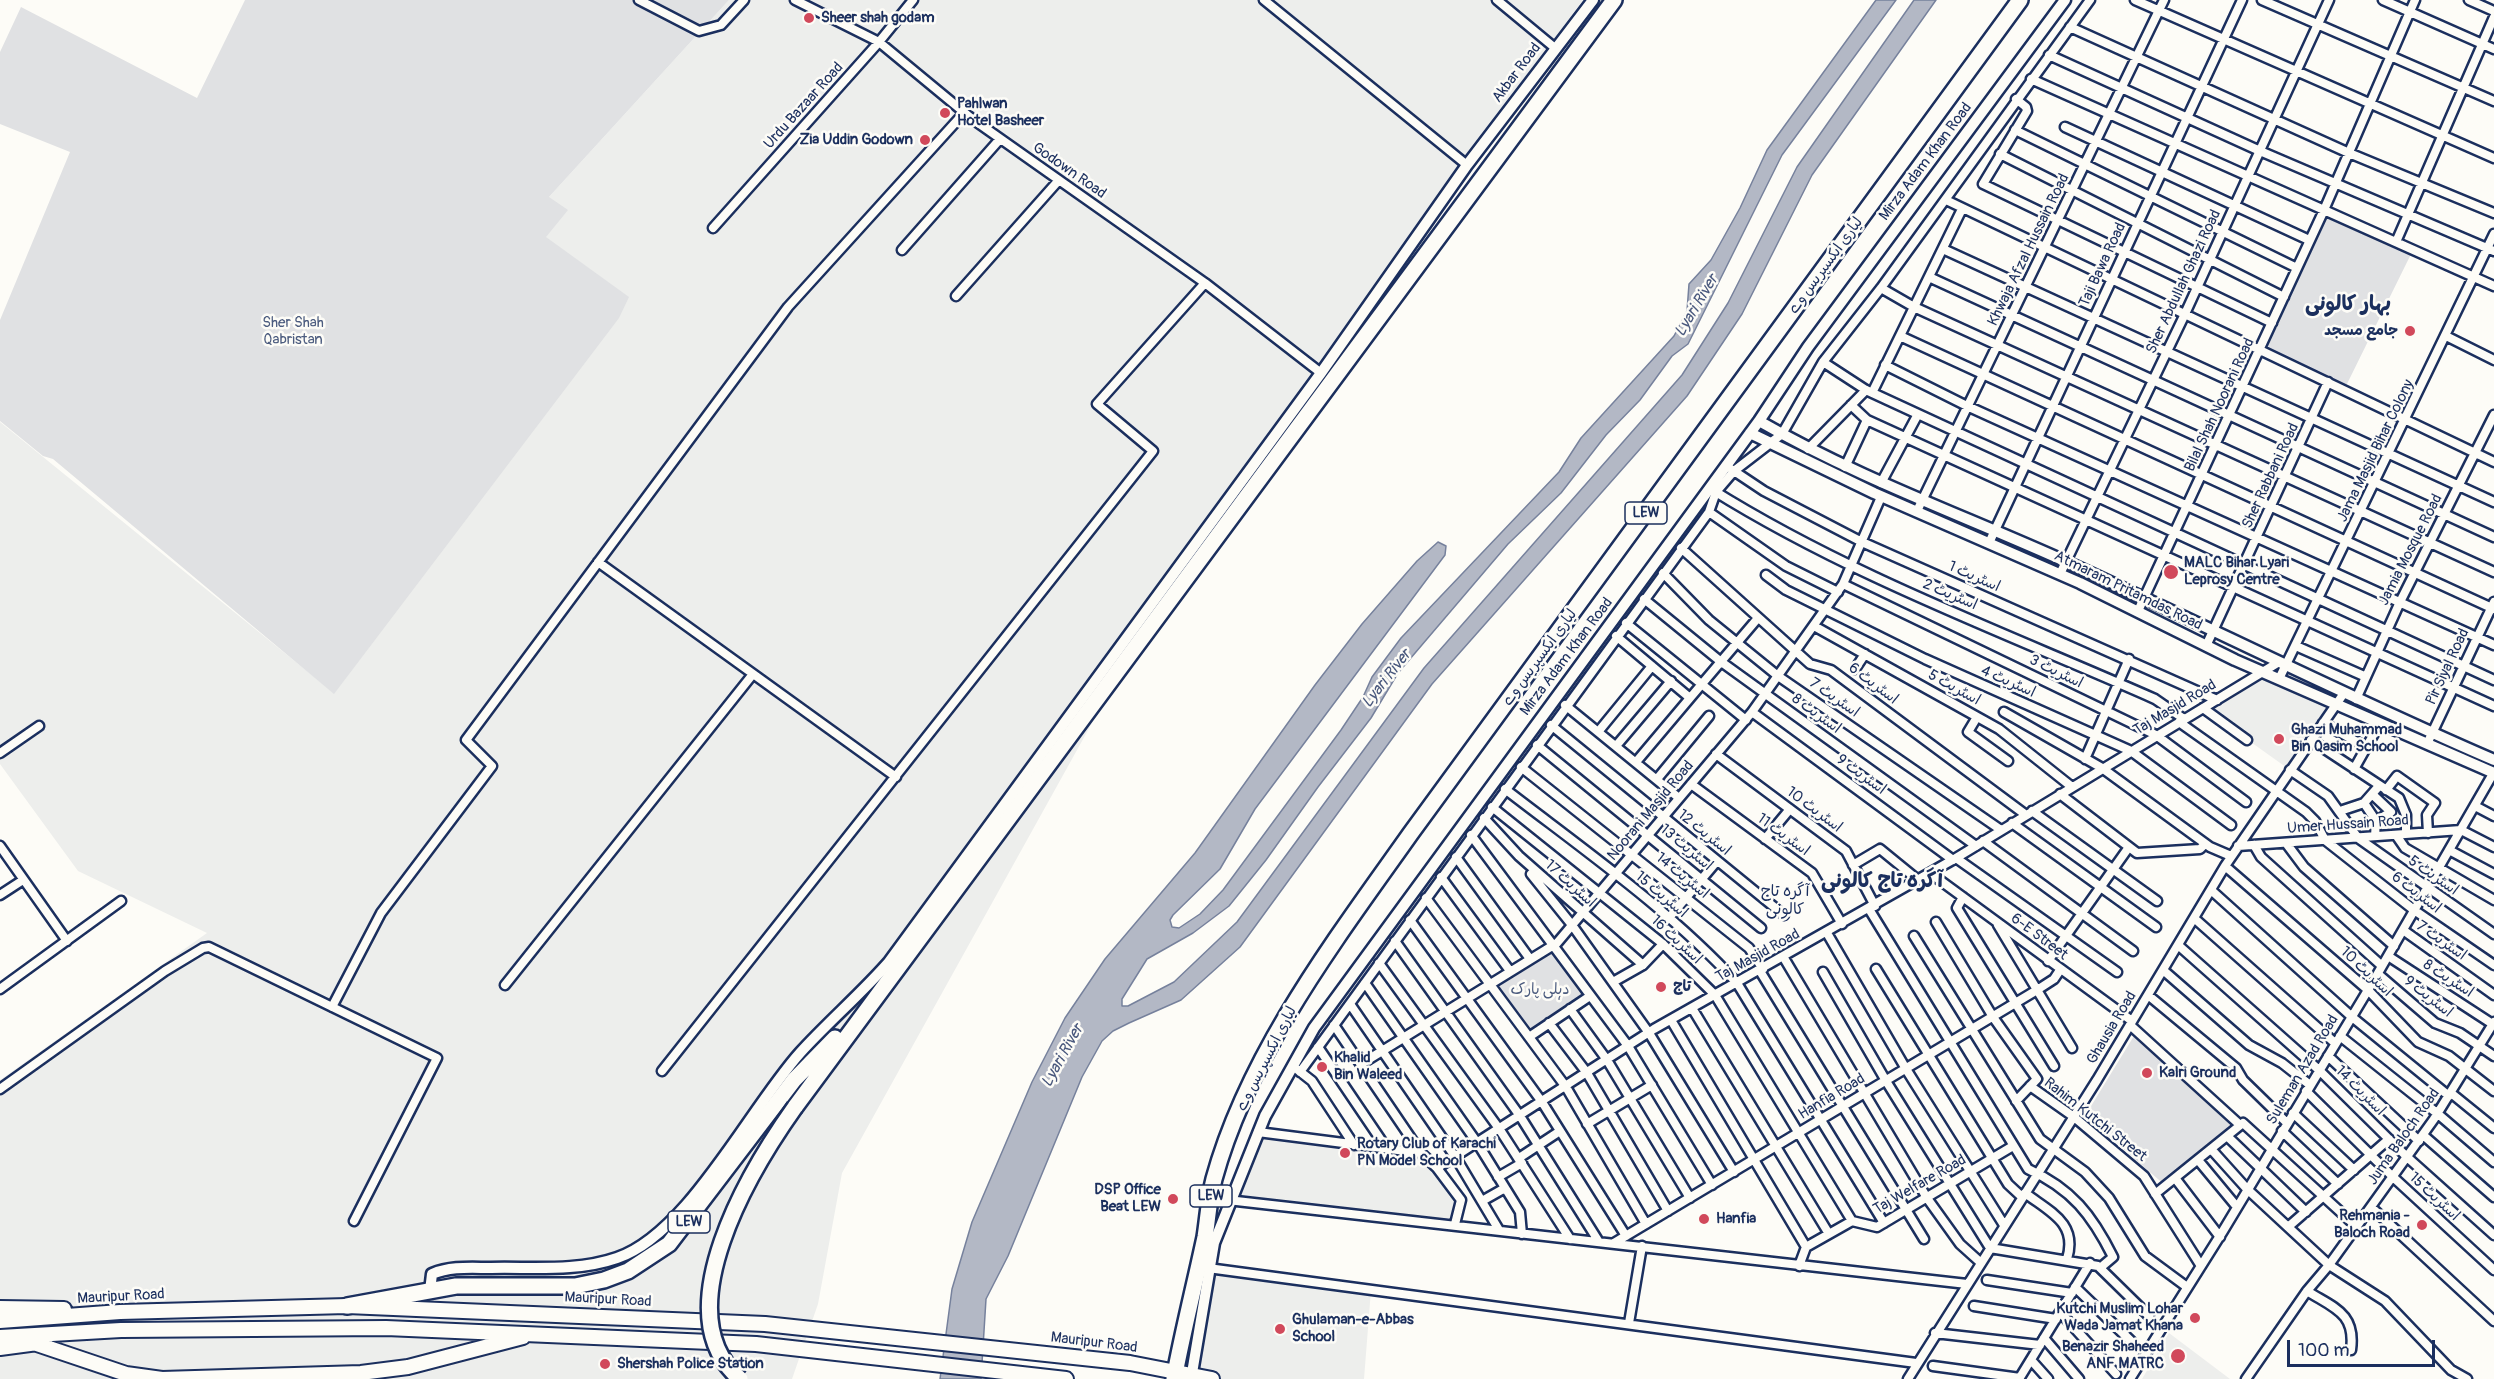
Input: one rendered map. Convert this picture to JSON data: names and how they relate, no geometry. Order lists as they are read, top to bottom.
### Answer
{
  "streets": {
    "highway": ["لیاری ایکسپریس وے", "LEW", "Mauripur Road"],
    "main road": ["Akbar Road", "Mirza Adam Khan Road", "Atmaram Pritamdas Road"],
    "street": [
      "Urdu Bazaar Road",
      "Godown Road",
      "Khwaja Afzal Hussain Road",
      "Taji Bawa Road",
      "Sher Abdullah Ghazi Road",
      "Bilal Shah Noorani Road",
      "Jama Masjid Bihar Colony",
      "Sher Rabbani Road",
      "Jamia Mosque Road",
      "اسٹریٹ 1",
      "اسٹریٹ 2",
      "Pir Siyal Road",
      "اسٹریٹ 3",
      "اسٹریٹ 4",
      "اسٹریٹ 6",
      "اسٹریٹ 5",
      "اسٹریٹ 7",
      "Taj Masjid Road",
      "اسٹریٹ 8",
      "اسٹریٹ 9",
      "اسٹریٹ 10",
      "Noorani Masjid Road",
      "Umer Hussain Road",
      "اسٹریٹ 12",
      "اسٹریٹ 11",
      "اسٹریٹ 13",
      "اسٹریٹ 14",
      "اسٹریٹ 17",
      "اسٹریٹ 15",
      "6-E Street",
      "اسٹریٹ 16",
      "Ghausia Road",
      "Suleman Azad Road",
      "Hanfia Road",
      "Rahim Kutchi Street",
      "Juma Baloch Road",
      "Taj Welfare Road"
    ]
  },
  "crossings": [
    ["Akbar Road", "Godown Road"],
    ["Akbar Road", "LEW"],
    ["Urdu Bazaar Road", "Godown Road"],
    ["Mirza Adam Khan Road", "اسٹریٹ 1"],
    ["Mirza Adam Khan Road", "Atmaram Pritamdas Road"],
    ["Mirza Adam Khan Road", "اسٹریٹ 2"],
    ["Mirza Adam Khan Road", "Mauripur Road"],
    ["Khwaja Afzal Hussain Road", "Atmaram Pritamdas Road"],
    ["Taji Bawa Road", "Atmaram Pritamdas Road"],
    ["لیاری ایکسپریس وے", "Mauripur Road"],
    ["Sher Abdullah Ghazi Road", "Atmaram Pritamdas Road"],
    ["Bilal Shah Noorani Road", "Atmaram Pritamdas Road"],
    ["Jama Masjid Bihar Colony", "Atmaram Pritamdas Road"],
    ["Jama Masjid Bihar Colony", "Taj Masjid Road"],
    ["Sher Rabbani Road", "Atmaram Pritamdas Road"],
    ["LEW", "Mauripur Road"],
    ["Jamia Mosque Road", "Atmaram Pritamdas Road"],
    ["اسٹریٹ 1", "Taj Masjid Road"],
    ["اسٹریٹ 1", "Noorani Masjid Road"],
    ["Atmaram Pritamdas Road", "Pir Siyal Road"],
    ["Atmaram Pritamdas Road", "Taj Masjid Road"],
    ["Atmaram Pritamdas Road", "Noorani Masjid Road"],
    ["Atmaram Pritamdas Road", "Ghausia Road"],
    ["Atmaram Pritamdas Road", "Suleman Azad Road"],
    ["اسٹریٹ 2", "اسٹریٹ 6"],
    ["اسٹریٹ 2", "Taj Masjid Road"],
    ["اسٹریٹ 2", "Noorani Masjid Road"],
    ["اسٹریٹ 2", "Ghausia Road"],
    ["اسٹریٹ 3", "Taj Masjid Road"],
    ["اسٹریٹ 3", "Noorani Masjid Road"],
    ["اسٹریٹ 4", "Taj Masjid Road"],
    ["اسٹریٹ 4", "Noorani Masjid Road"],
    ["اسٹریٹ 6", "Taj Masjid Road"],
    ["اسٹریٹ 6", "Noorani Masjid Road"],
    ["اسٹریٹ 6", "Umer Hussain Road"],
    ["اسٹریٹ 6", "Ghausia Road"],
    ["اسٹریٹ 6", "Suleman Azad Road"],
    ["اسٹریٹ 5", "Taj Masjid Road"],
    ["اسٹریٹ 5", "Noorani Masjid Road"],
    ["اسٹریٹ 5", "Umer Hussain Road"],
    ["اسٹریٹ 5", "Ghausia Road"],
    ["اسٹریٹ 5", "Suleman Azad Road"],
    ["اسٹریٹ 7", "Taj Masjid Road"],
    ["اسٹریٹ 7", "Noorani Masjid Road"],
    ["اسٹریٹ 7", "Suleman Azad Road"],
    ["Taj Masjid Road", "اسٹریٹ 8"],
    ["Taj Masjid Road", "اسٹریٹ 9"],
    ["Taj Masjid Road", "اسٹریٹ 10"],
    ["Taj Masjid Road", "اسٹریٹ 11"],
    ["Taj Masjid Road", "اسٹریٹ 14"],
    ["Taj Masjid Road", "اسٹریٹ 15"],
    ["Taj Masjid Road", "6-E Street"],
    ["Taj Masjid Road", "اسٹریٹ 16"],
    ["اسٹریٹ 8", "Noorani Masjid Road"],
    ["اسٹریٹ 8", "Suleman Azad Road"],
    ["اسٹریٹ 8", "Juma Baloch Road"],
    ["اسٹریٹ 9", "Noorani Masjid Road"],
    ["اسٹریٹ 9", "Umer Hussain Road"],
    ["اسٹریٹ 9", "Suleman Azad Road"],
    ["اسٹریٹ 9", "Juma Baloch Road"],
    ["اسٹریٹ 10", "Noorani Masjid Road"],
    ["اسٹریٹ 10", "Ghausia Road"],
    ["اسٹریٹ 10", "Suleman Azad Road"],
    ["اسٹریٹ 10", "Hanfia Road"],
    ["اسٹریٹ 10", "Juma Baloch Road"],
    ["اسٹریٹ 10", "Taj Welfare Road"],
    ["Noorani Masjid Road", "اسٹریٹ 12"],
    ["Noorani Masjid Road", "اسٹریٹ 11"],
    ["Noorani Masjid Road", "اسٹریٹ 13"],
    ["Noorani Masjid Road", "اسٹریٹ 14"],
    ["Noorani Masjid Road", "اسٹریٹ 17"],
    ["Noorani Masjid Road", "اسٹریٹ 15"],
    ["Noorani Masjid Road", "اسٹریٹ 16"],
    ["Umer Hussain Road", "Ghausia Road"],
    ["Umer Hussain Road", "Suleman Azad Road"],
    ["اسٹریٹ 14", "Ghausia Road"],
    ["اسٹریٹ 14", "Suleman Azad Road"],
    ["اسٹریٹ 14", "Hanfia Road"],
    ["اسٹریٹ 14", "Juma Baloch Road"],
    ["اسٹریٹ 14", "Taj Welfare Road"],
    ["اسٹریٹ 15", "Ghausia Road"],
    ["اسٹریٹ 15", "Suleman Azad Road"],
    ["اسٹریٹ 15", "Hanfia Road"],
    ["اسٹریٹ 15", "Juma Baloch Road"],
    ["اسٹریٹ 15", "Taj Welfare Road"],
    ["6-E Street", "Ghausia Road"],
    ["6-E Street", "Suleman Azad Road"],
    ["6-E Street", "Hanfia Road"],
    ["6-E Street", "Juma Baloch Road"],
    ["اسٹریٹ 16", "Hanfia Road"],
    ["اسٹریٹ 16", "Taj Welfare Road"],
    ["Ghausia Road", "Rahim Kutchi Street"],
    ["Suleman Azad Road", "Rahim Kutchi Street"]
  ],
  "districts": ["بہار کالونی", "آگرہ تاج کالونی", "آگرہ تاج کالونی"],
  "water": ["Lyari River"],
  "parks": ["Sher Shah Qabristan", "دہلی پارک"],
  "places": [
    "Sheer shah godam",
    "Pahlwan Hotel Basheer",
    "Zia Uddin Godown",
    "جامع مسجد",
    "MALC Bihar Lyari Leprosy Centre",
    "Ghazi Muhammad Bin Qasim School",
    "تاج",
    "Khalid Bin Waleed",
    "Kalri Ground",
    "Rotary Club of Karachi PN Model School",
    "DSP Office Beat LEW",
    "Hanfia",
    "Rehmania - Baloch Road",
    "Kutchi Muslim Lohar Wada Jamat Khana",
    "Ghulaman-e-Abbas School",
    "Benazir Shaheed ANF MATRC",
    "Shershah Police Station"
  ],
  "scale_bar": "100 m"
}
